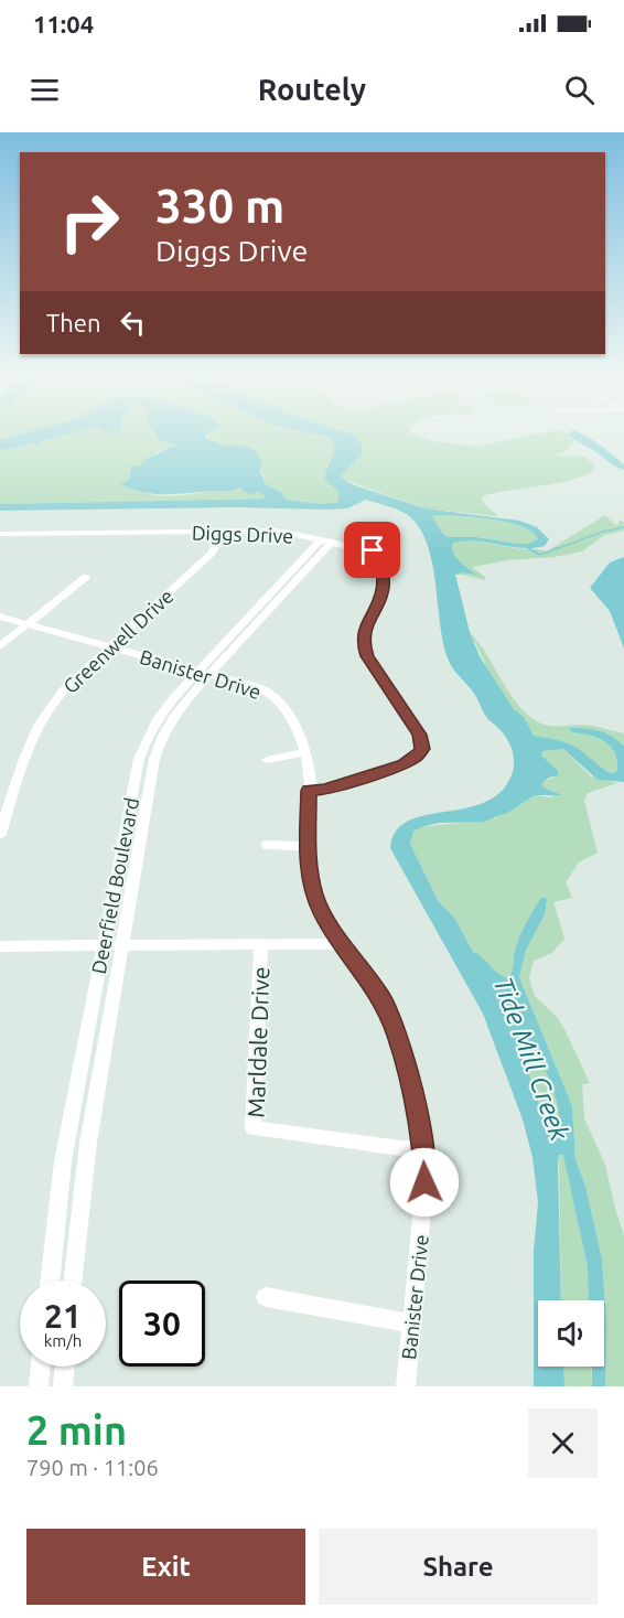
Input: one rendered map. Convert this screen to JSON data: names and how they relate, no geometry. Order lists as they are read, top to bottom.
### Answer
{
  "streets": {
    "street": [
      "Diggs Drive",
      "Greenwell Drive",
      "Banister Drive",
      "Deerfield Boulevard",
      "Marldale Drive"
    ]
  },
  "crossings": [
    ["Diggs Drive", "Greenwell Drive"],
    ["Diggs Drive", "Banister Drive"],
    ["Diggs Drive", "Deerfield Boulevard"],
    ["Greenwell Drive", "Banister Drive"],
    ["Banister Drive", "Deerfield Boulevard"],
    ["Banister Drive", "Marldale Drive"]
  ],
  "water": ["Tide Mill Creek"],
  "page": {
    "status": "11:04",
    "header": "Routely",
    "turn": ["330 m", "Diggs Drive"],
    "then": "Then",
    "speed": "21 km/h",
    "limit": "30",
    "heading": ["2 min", "790 m · 11:06"],
    "buttons": ["Exit", "Share"]
  }
}
